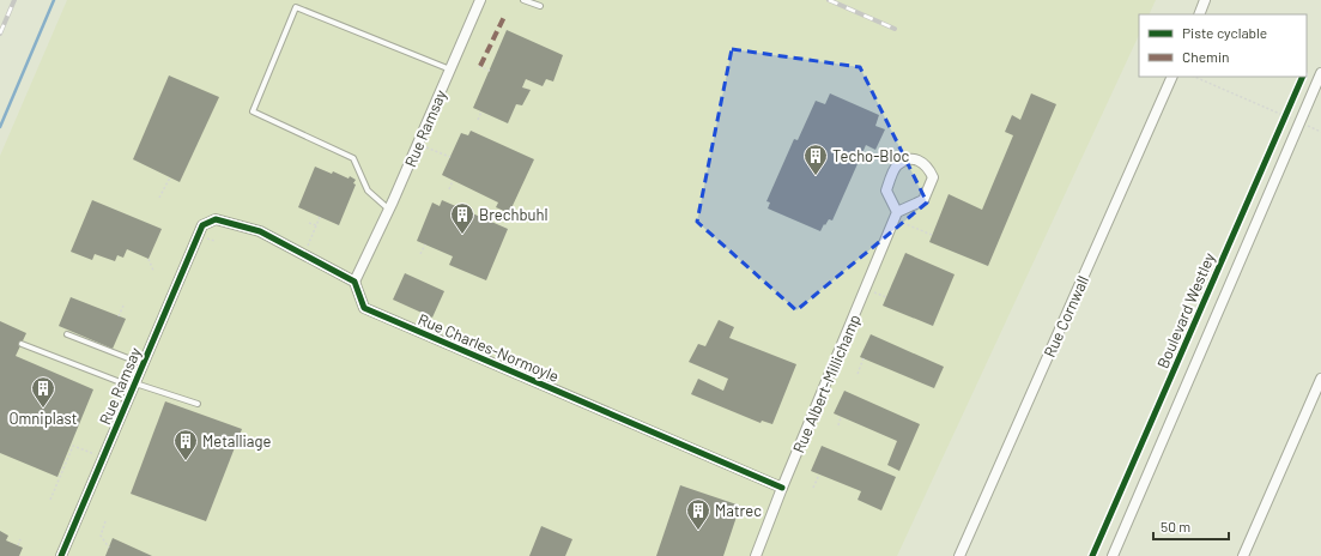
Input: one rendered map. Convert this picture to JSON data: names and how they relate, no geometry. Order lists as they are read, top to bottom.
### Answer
{
  "streets": {
    "street": [
      "Rue Ramsay",
      "Boulevard Westley",
      "Rue Cornwall",
      "Rue Charles-Normoyle",
      "Rue Albert-Millichamp"
    ]
  },
  "crossings": [
    ["Rue Ramsay", "Rue Charles-Normoyle"],
    ["Rue Charles-Normoyle", "Rue Albert-Millichamp"]
  ],
  "places": {
    "building": [
      "Techo-Bloc",
      "Brechbuhl",
      "Omniplast",
      "Metalliage",
      "Matrec"
    ]
  },
  "legend": ["Piste cyclable", "Chemin"],
  "scale_bar": "50 m"
}
